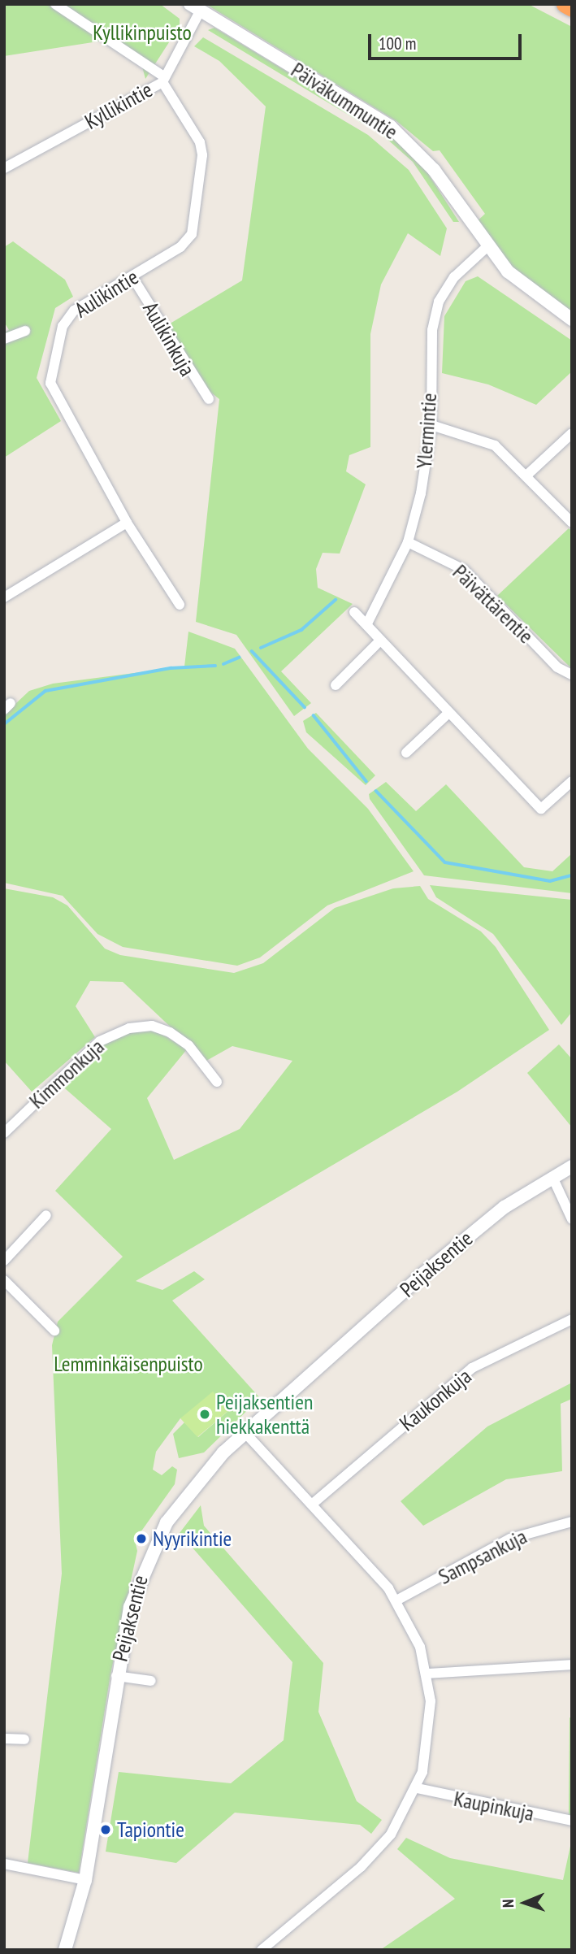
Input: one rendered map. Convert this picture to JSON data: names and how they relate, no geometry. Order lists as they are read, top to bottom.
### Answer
{
  "streets": {
    "street": [
      "Päiväkummuntie",
      "Kyllikintie",
      "Aulikintie",
      "Aulikinkuja",
      "Ylermintie",
      "Päivättärentie",
      "Kimmonkuja",
      "Peijaksentie",
      "Kaukonkuja",
      "Sampsankuja",
      "Kaupinkuja"
    ]
  },
  "crossings": [
    ["Päiväkummuntie", "Kyllikintie"],
    ["Päiväkummuntie", "Ylermintie"],
    ["Kyllikintie", "Aulikintie"],
    ["Aulikintie", "Aulikinkuja"],
    ["Ylermintie", "Päivättärentie"]
  ],
  "parks": ["Kyllikinpuisto", "Lemminkäisenpuisto"],
  "places": ["Peijaksentien hiekkakenttä", "Nyyrikintie", "Tapiontie"],
  "scale_bar": "100 m",
  "north": "left"
}
